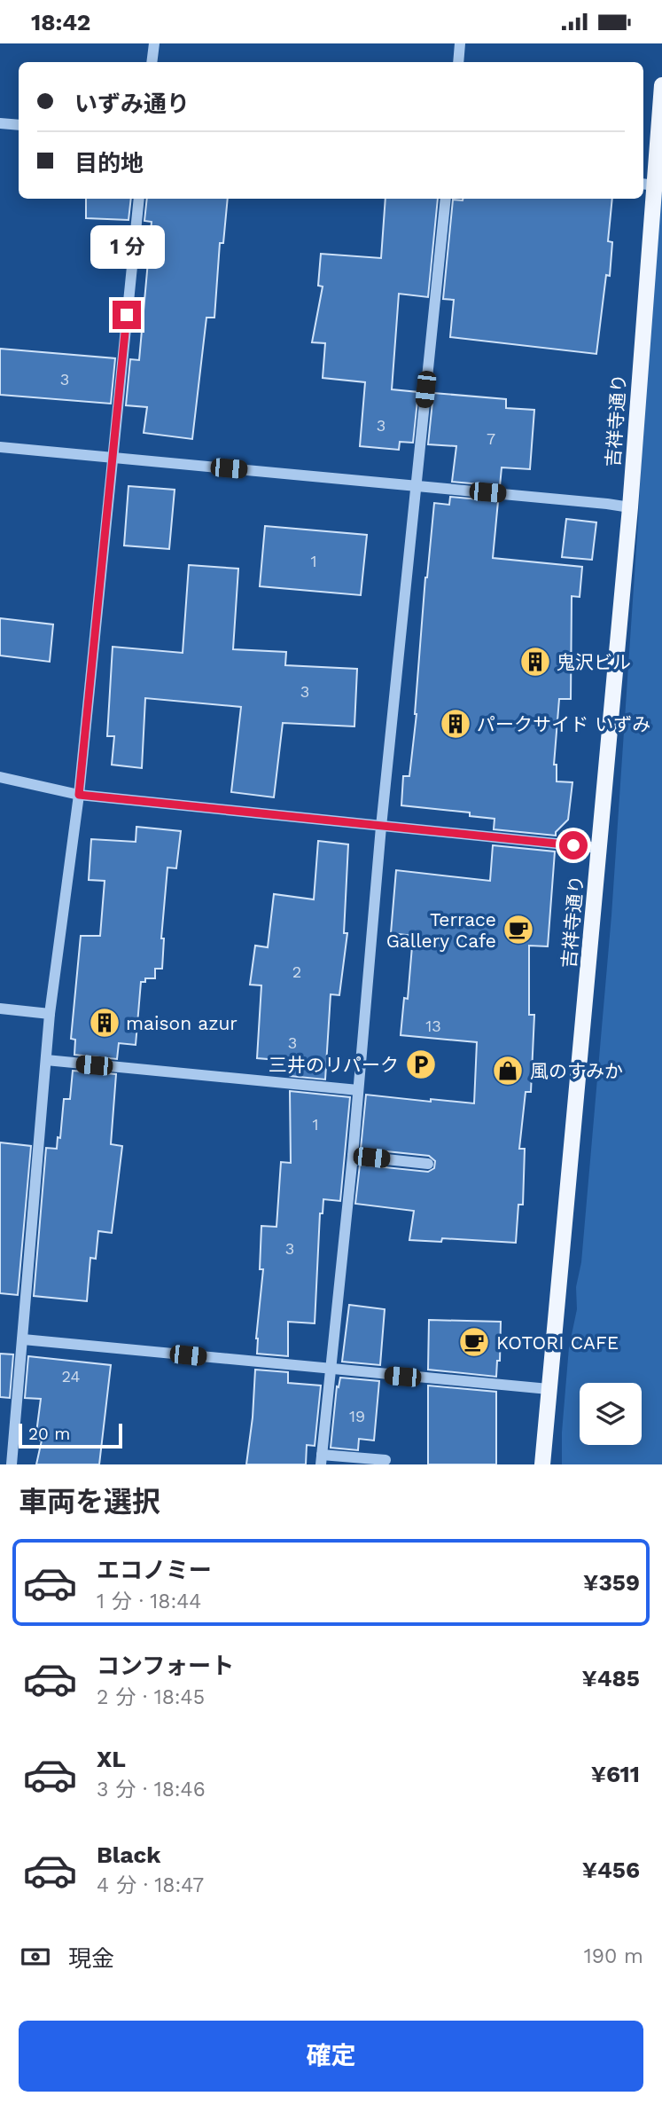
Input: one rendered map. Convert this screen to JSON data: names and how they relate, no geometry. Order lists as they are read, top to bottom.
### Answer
{
  "streets": {
    "main road": ["吉祥寺通り"]
  },
  "places": {
    "building": ["鬼沢ビル", "パークサイド いずみ", "maison azur"],
    "cafe": ["Terrace Gallery Cafe", "KOTORI CAFE"],
    "parking": ["三井のリパーク"],
    "shop": ["風のすみか"]
  },
  "house_numbers": [
    "3",
    "3",
    "7",
    "1",
    "3",
    "2",
    "13",
    "3",
    "1",
    "3",
    "24",
    "19"
  ],
  "scale_bar": "20 m",
  "page": {
    "status": "18:42",
    "banner": ["いずみ通り", "目的地"],
    "bubble": "1 分",
    "scale": "20 m",
    "heading": "車両を選択",
    "list": [
      {
        "name": "エコノミー",
        "note": "1 分 · 18:44",
        "value": "¥359"
      },
      {
        "name": "コンフォート",
        "note": "2 分 · 18:45",
        "value": "¥485"
      },
      {
        "name": "XL",
        "note": "3 分 · 18:46",
        "value": "¥611"
      },
      {
        "name": "Black",
        "note": "4 分 · 18:47",
        "value": "¥456"
      }
    ],
    "pay": ["現金", "190 m"],
    "buttons": "確定"
  }
}
